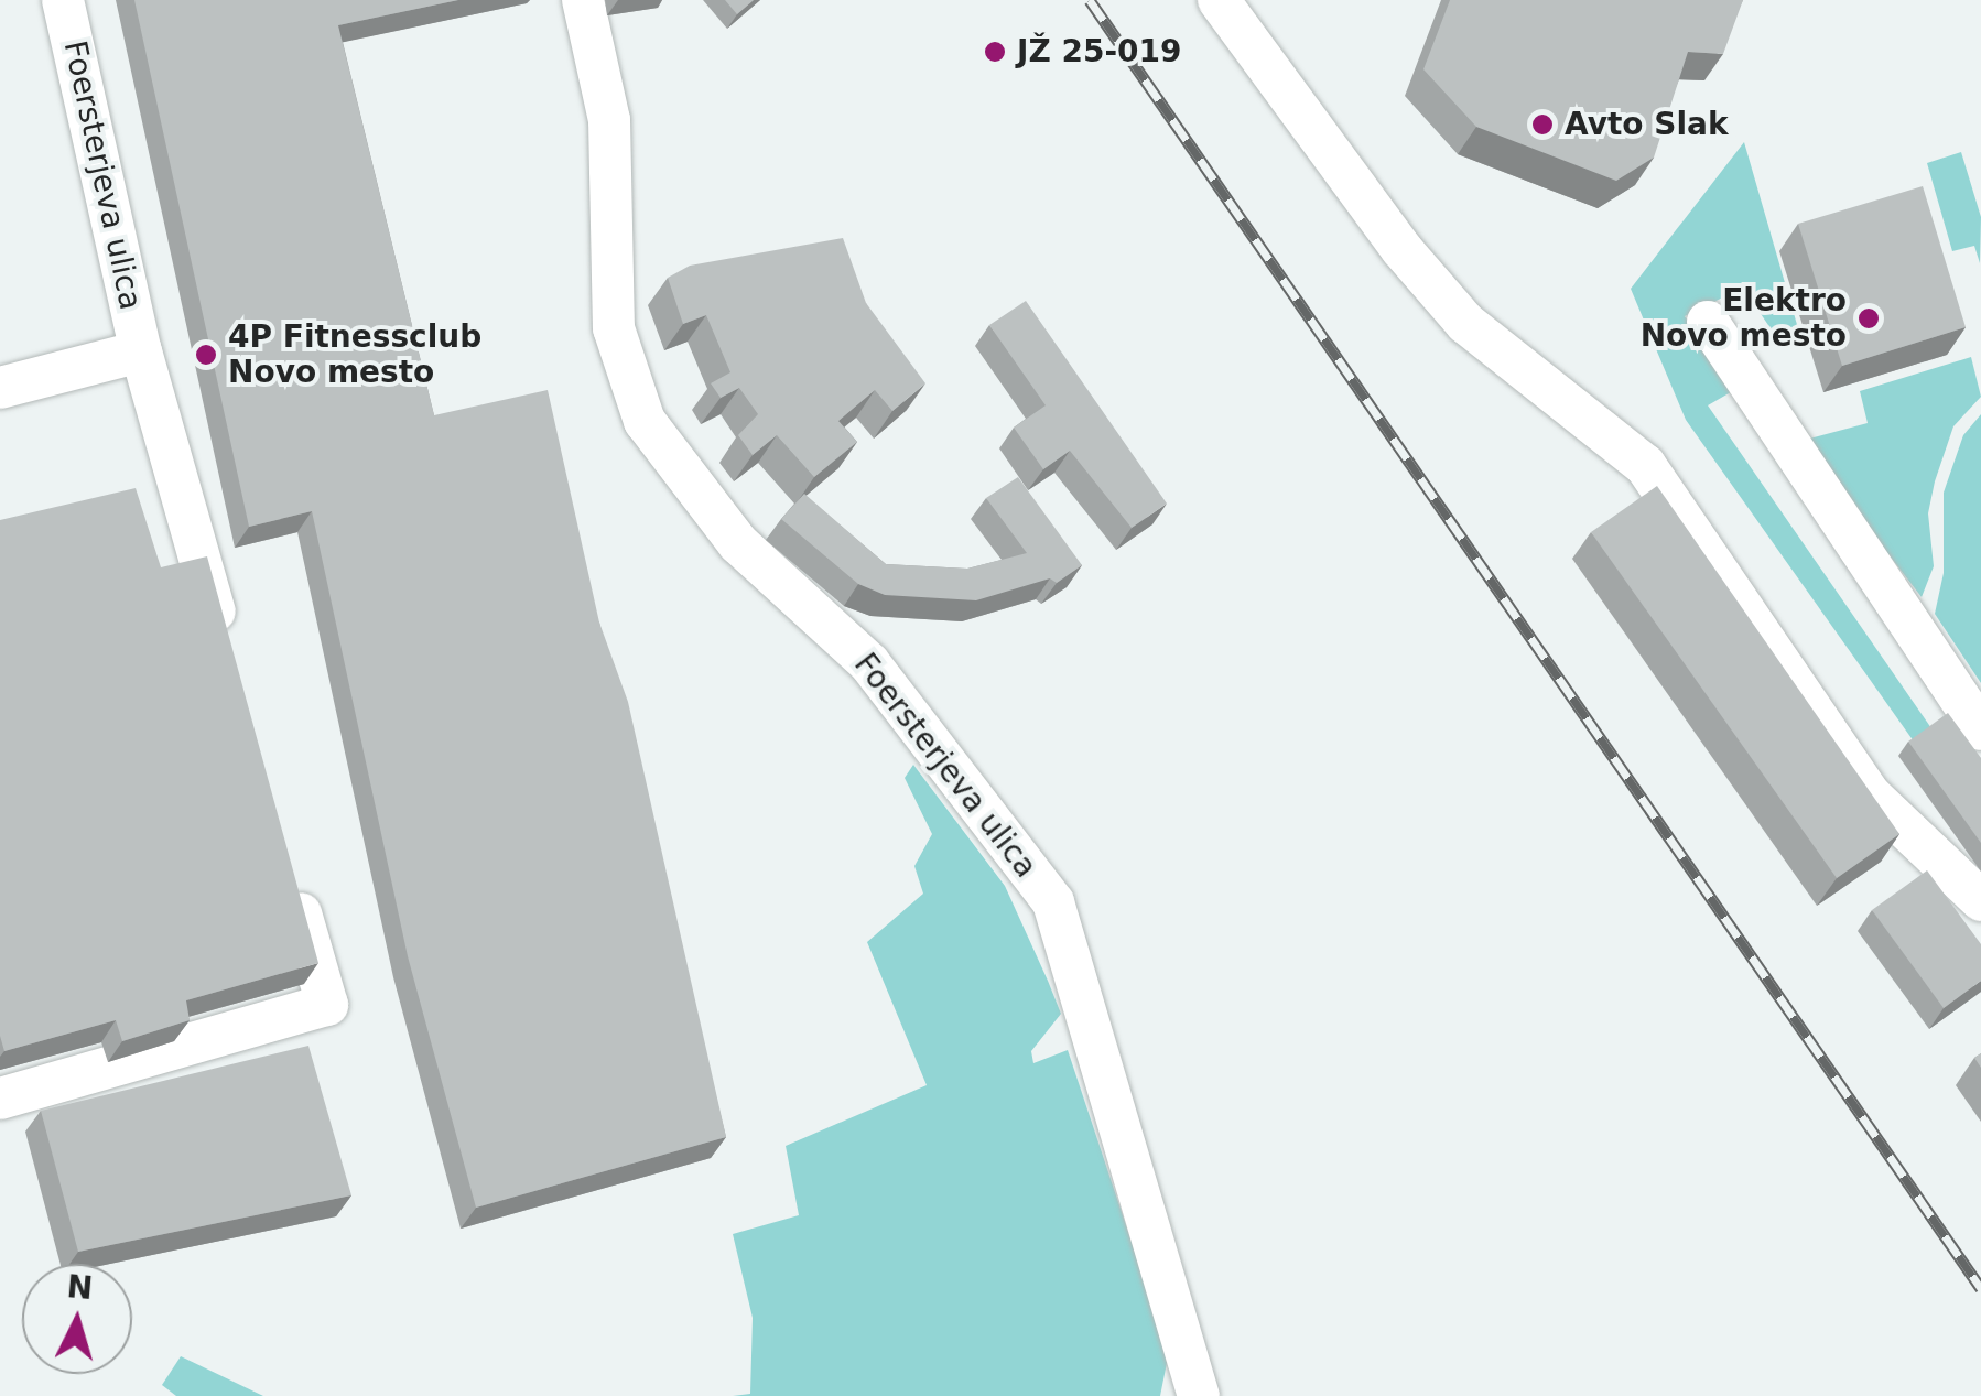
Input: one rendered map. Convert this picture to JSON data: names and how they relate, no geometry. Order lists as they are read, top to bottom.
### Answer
{
  "streets": {
    "street": ["Foersterjeva ulica"]
  },
  "places": [
    "JŽ 25-019",
    "Avto Slak",
    "Elektro Novo mesto",
    "4P Fitnessclub Novo mesto"
  ],
  "north": "top"
}
